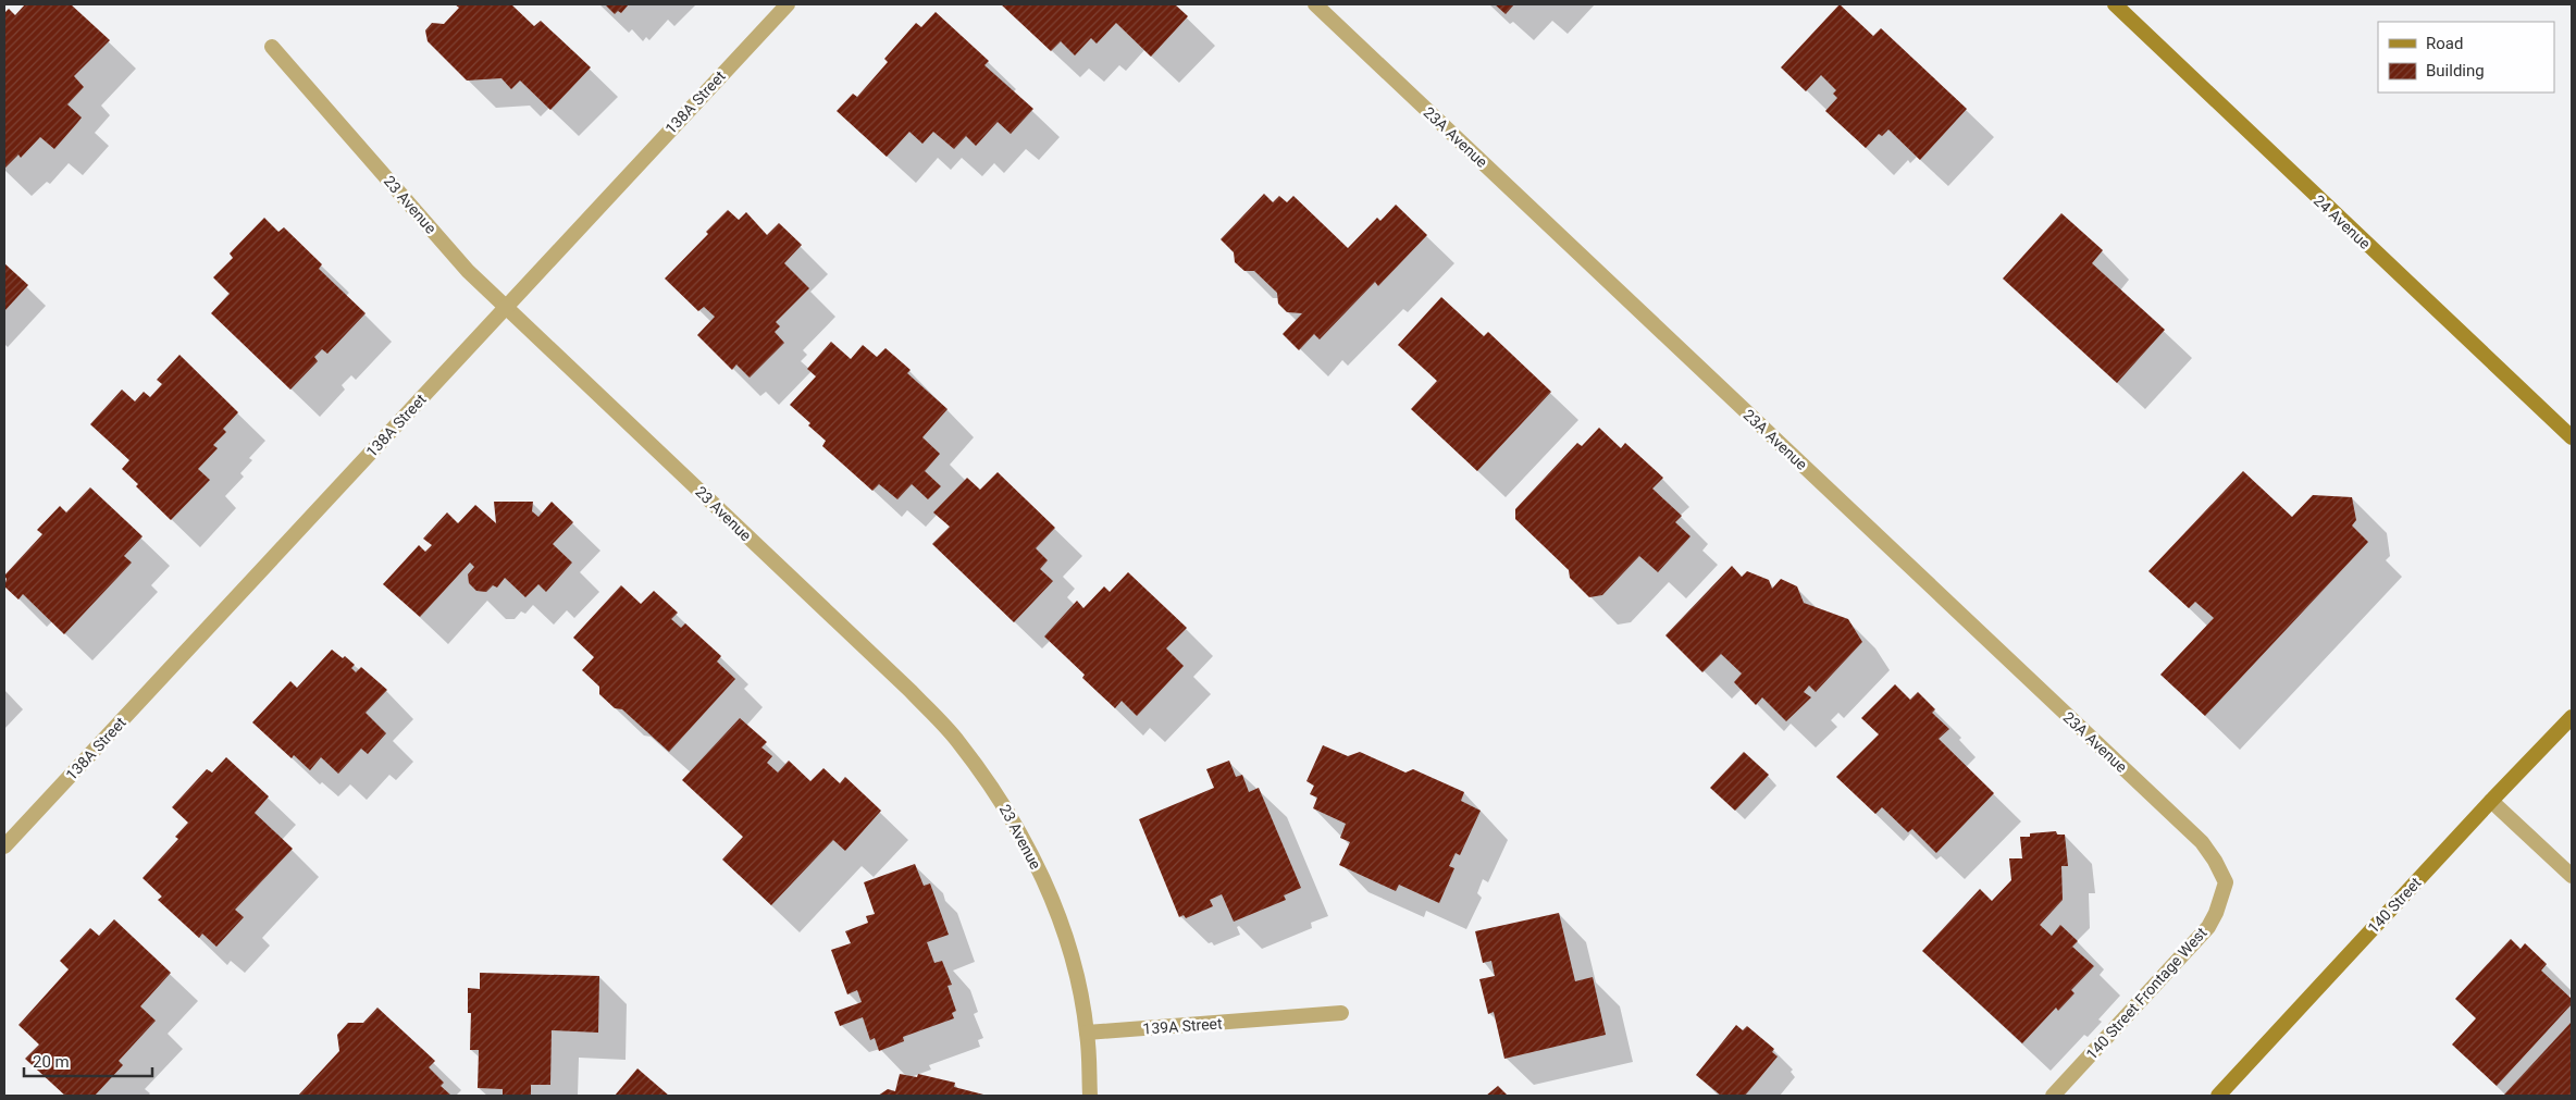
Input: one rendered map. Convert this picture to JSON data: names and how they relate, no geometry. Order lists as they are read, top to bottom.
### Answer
{
  "streets": {
    "main road": ["24 Avenue", "140 Street"],
    "street": [
      "138A Street",
      "23A Avenue",
      "23 Avenue",
      "140 Street Frontage West",
      "139A Street"
    ]
  },
  "crossings": [
    ["138A Street", "23 Avenue"],
    ["23A Avenue", "140 Street Frontage West"],
    ["23 Avenue", "139A Street"]
  ],
  "legend": ["Road", "Building"],
  "scale_bar": "20 m"
}
